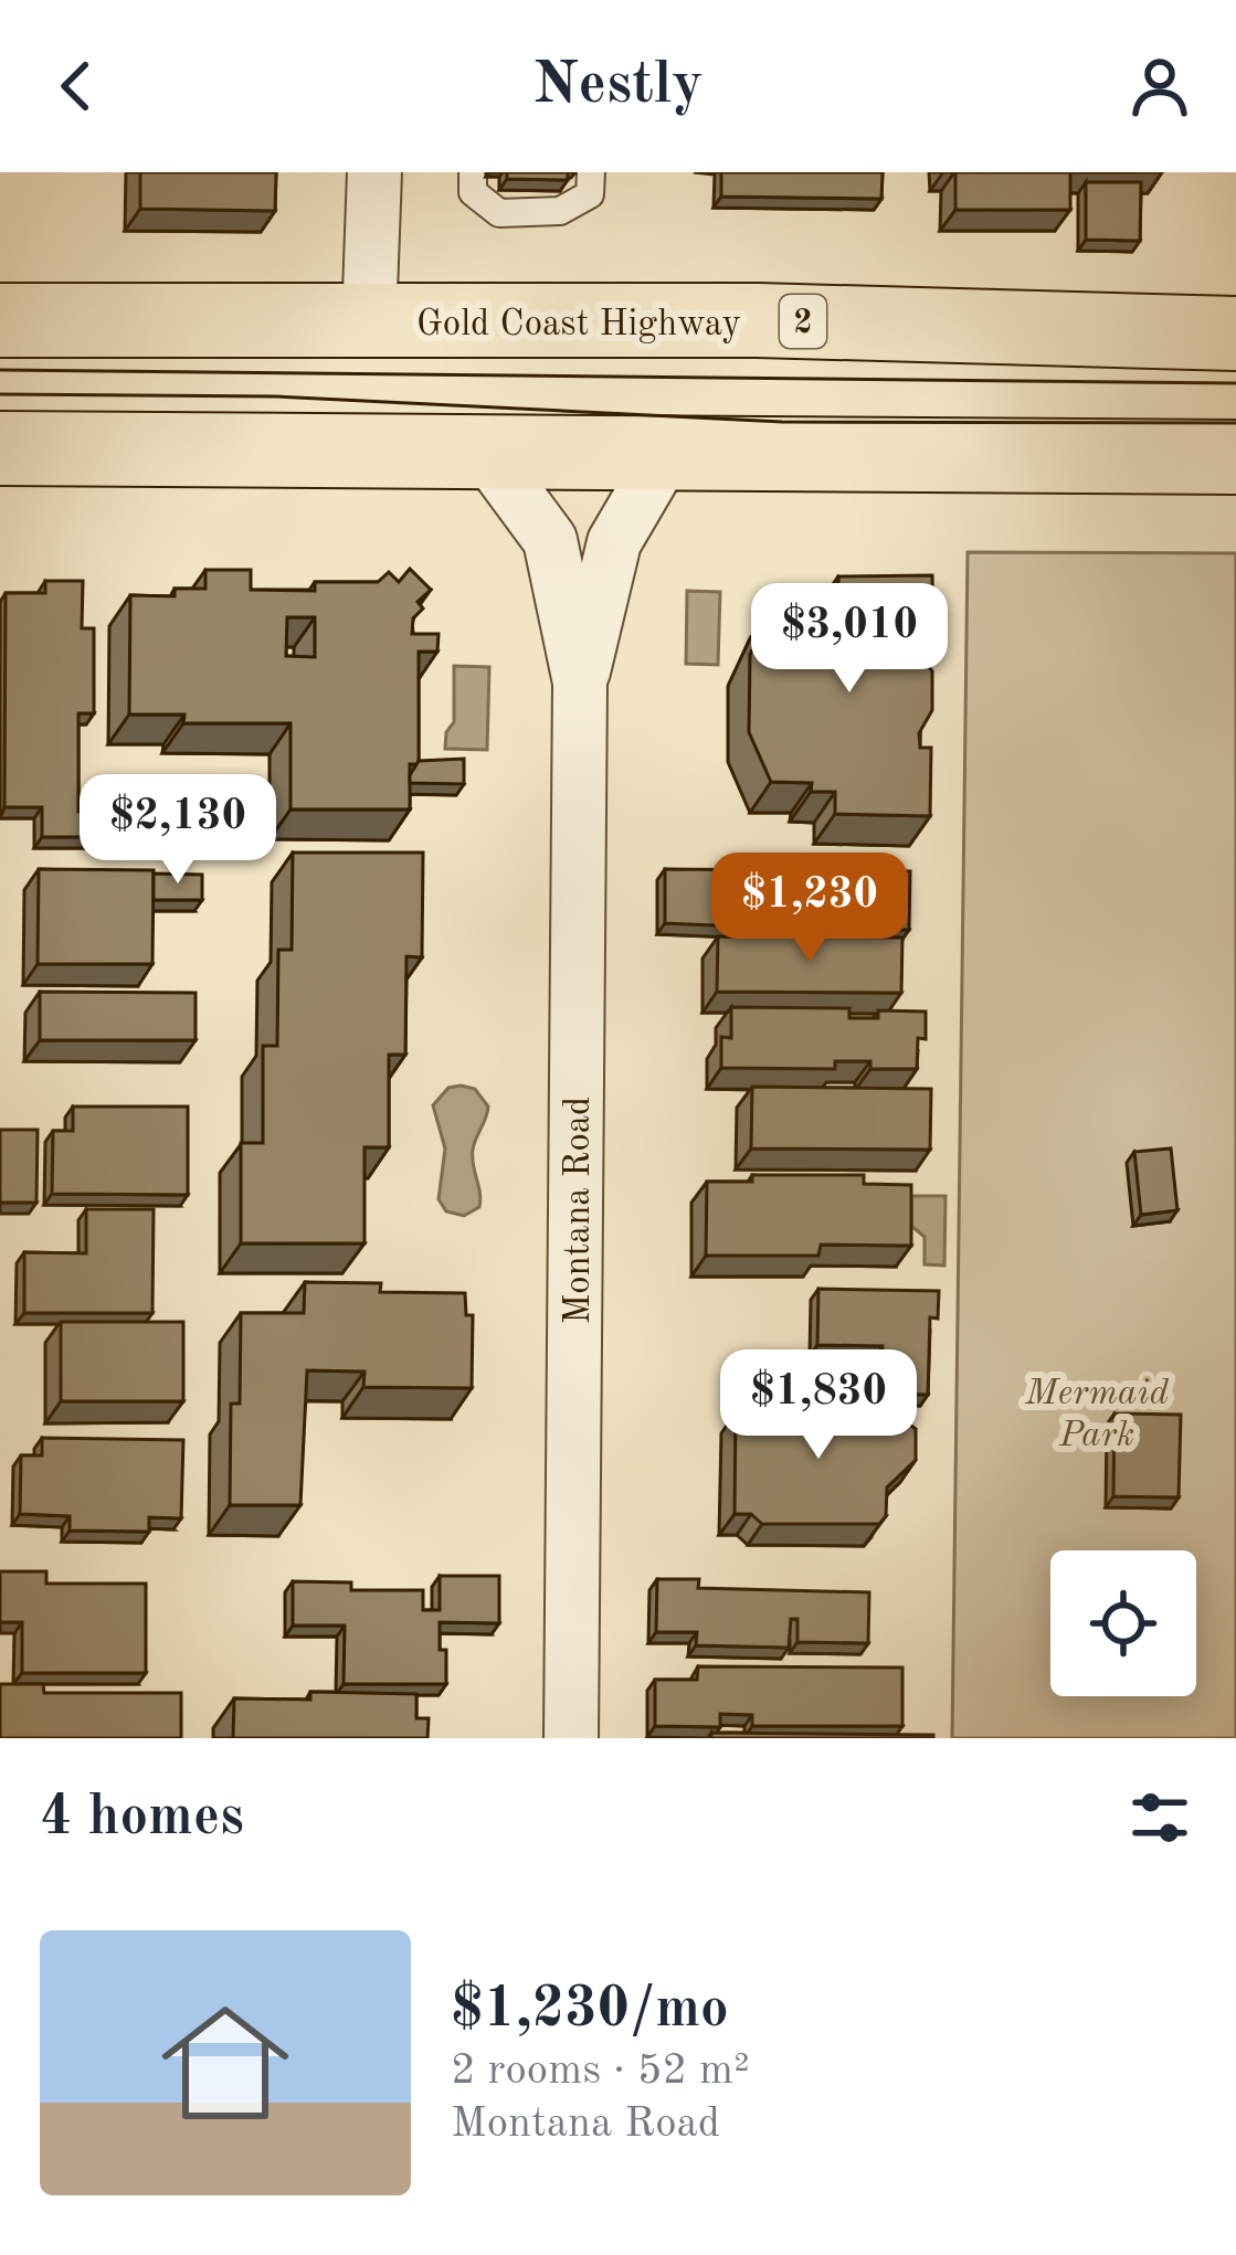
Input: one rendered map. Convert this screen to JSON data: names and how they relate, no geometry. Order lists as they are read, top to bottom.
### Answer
{
  "streets": {
    "highway": ["Gold Coast Highway", "2"],
    "street": ["Montana Road"]
  },
  "parks": ["Mermaid Park"],
  "page": {
    "header": "Nestly",
    "price": [
      "$3,010",
      "$2,130",
      "$1,230",
      "$1,830"
    ],
    "heading": "4 homes",
    "list": [
      {
        "name": "$1,230/mo",
        "note": "2 rooms · 52 m² · Montana Road"
      }
    ]
  }
}
